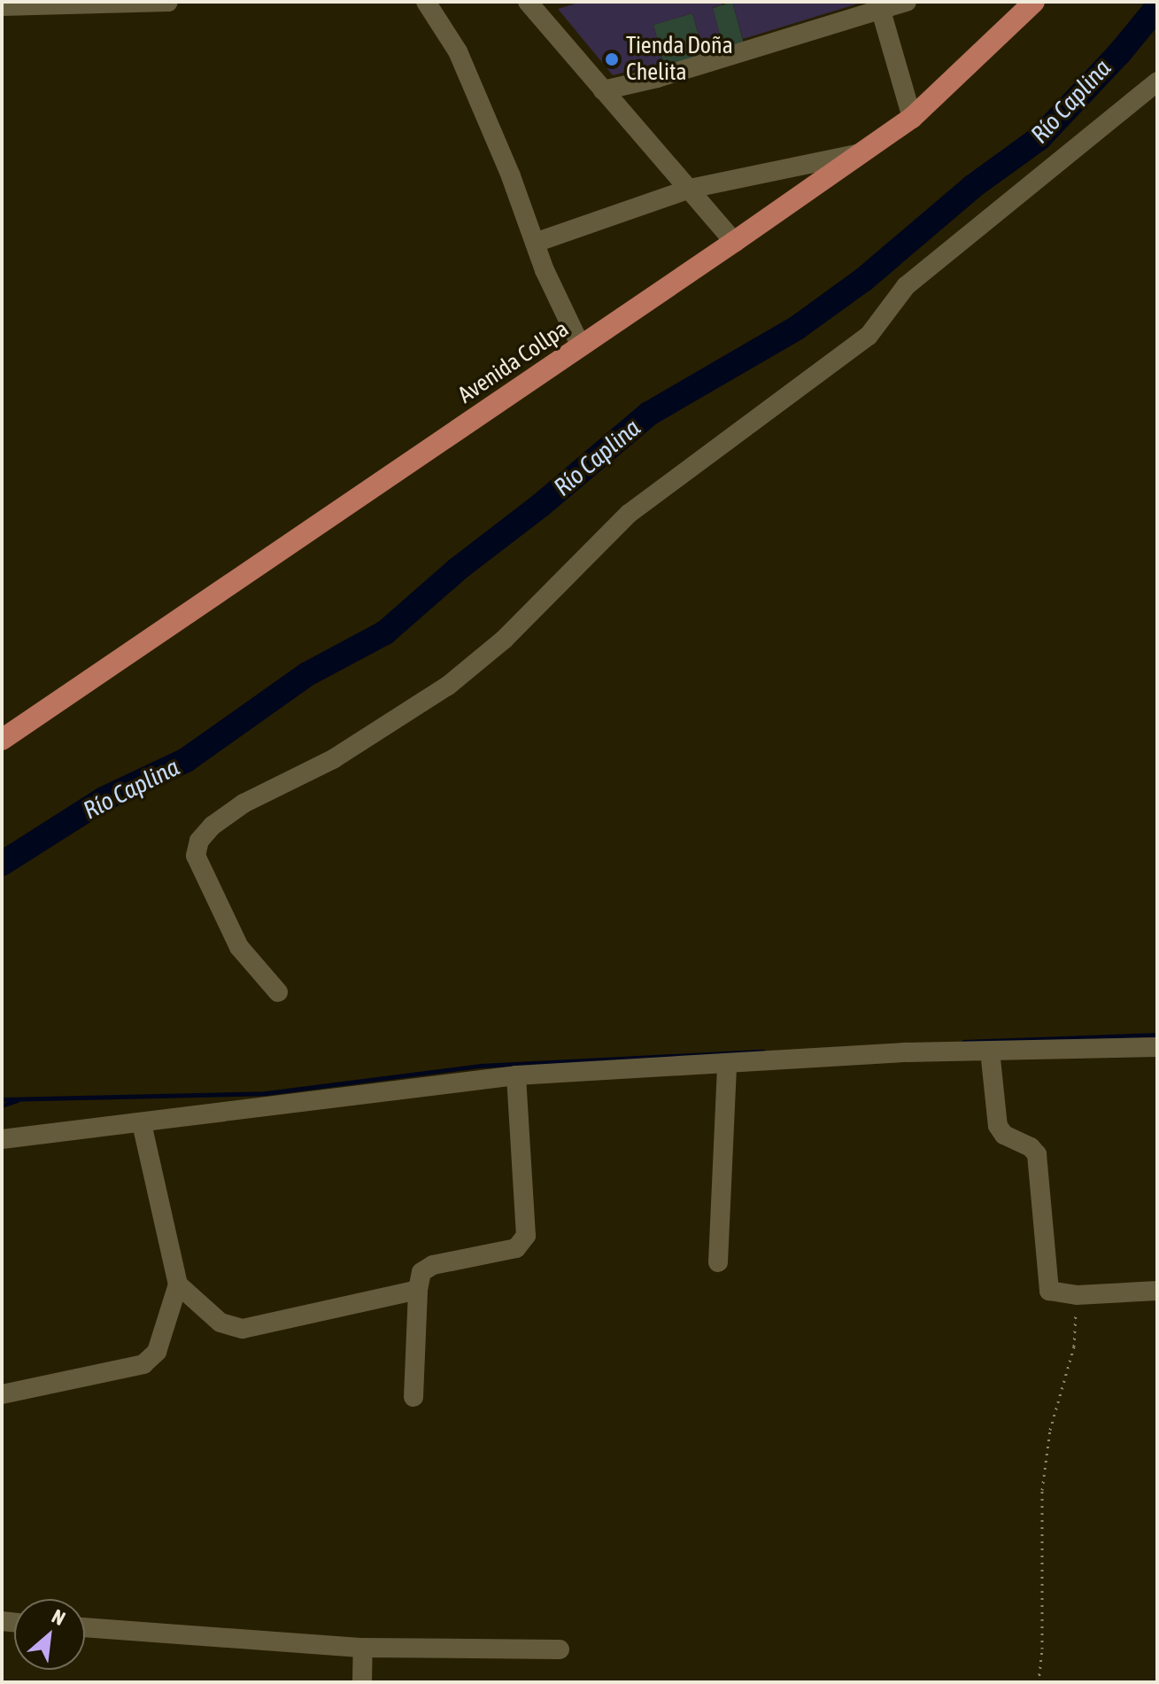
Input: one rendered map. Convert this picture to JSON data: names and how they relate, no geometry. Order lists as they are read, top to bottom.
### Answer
{
  "streets": {
    "main road": ["Avenida Collpa"]
  },
  "water": ["Río Caplina"],
  "places": ["Tienda Doña Chelita"],
  "north": "top right"
}
